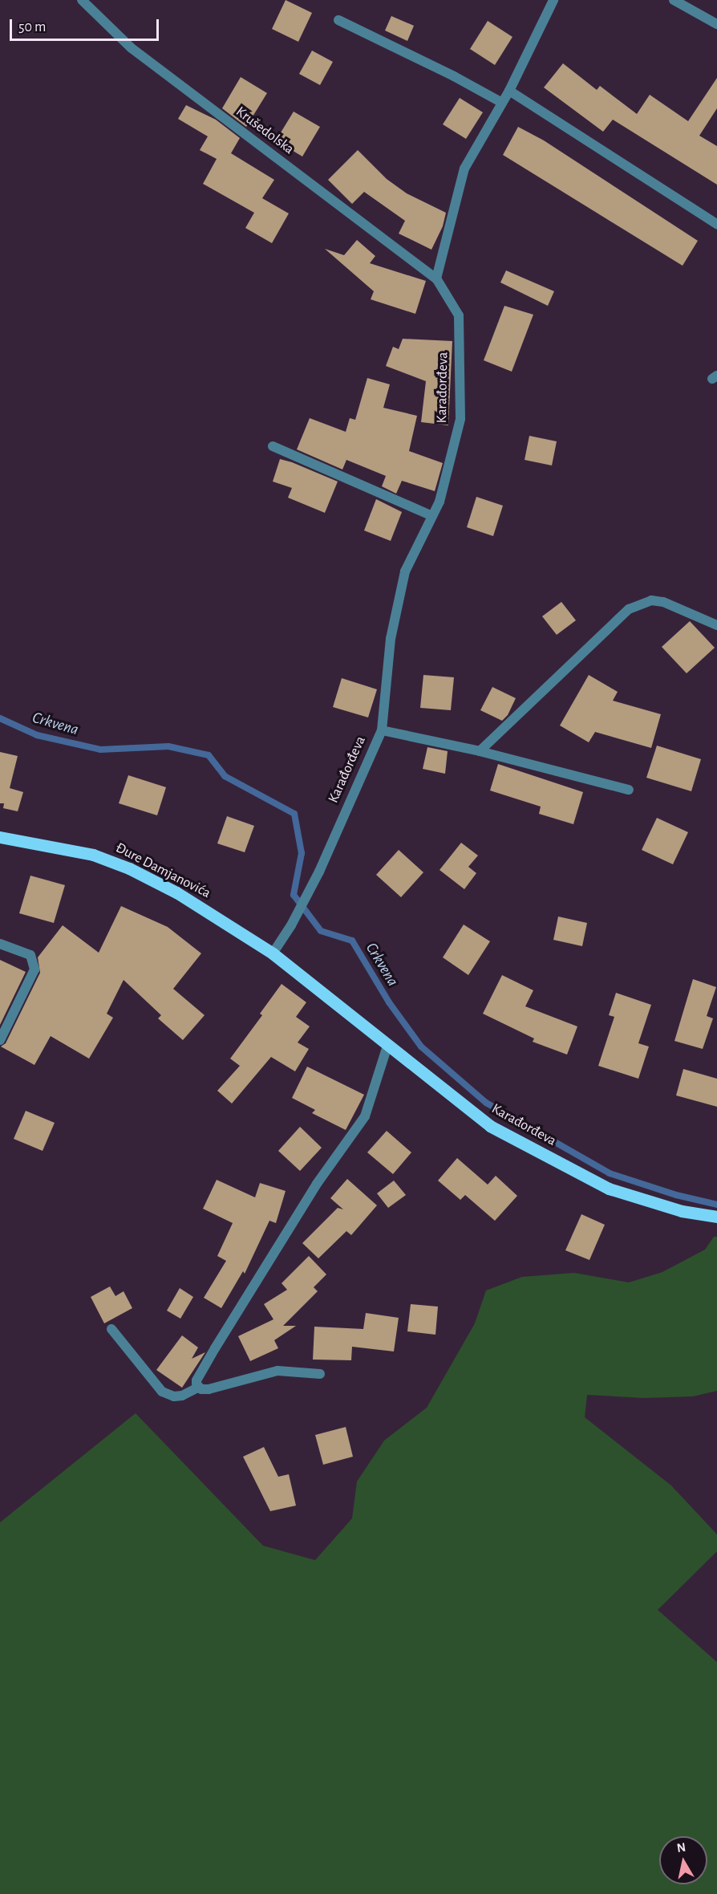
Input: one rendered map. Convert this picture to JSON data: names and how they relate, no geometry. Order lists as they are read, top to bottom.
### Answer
{
  "streets": {
    "main road": ["Karađorđeva", "Đure Damjanovića"],
    "street": ["Krušedolska"]
  },
  "crossings": [
    ["Krušedolska", "Karađorđeva"],
    ["Karađorđeva", "Đure Damjanovića"]
  ],
  "water": ["Crkvena"],
  "scale_bar": "50 m",
  "north": "top"
}
